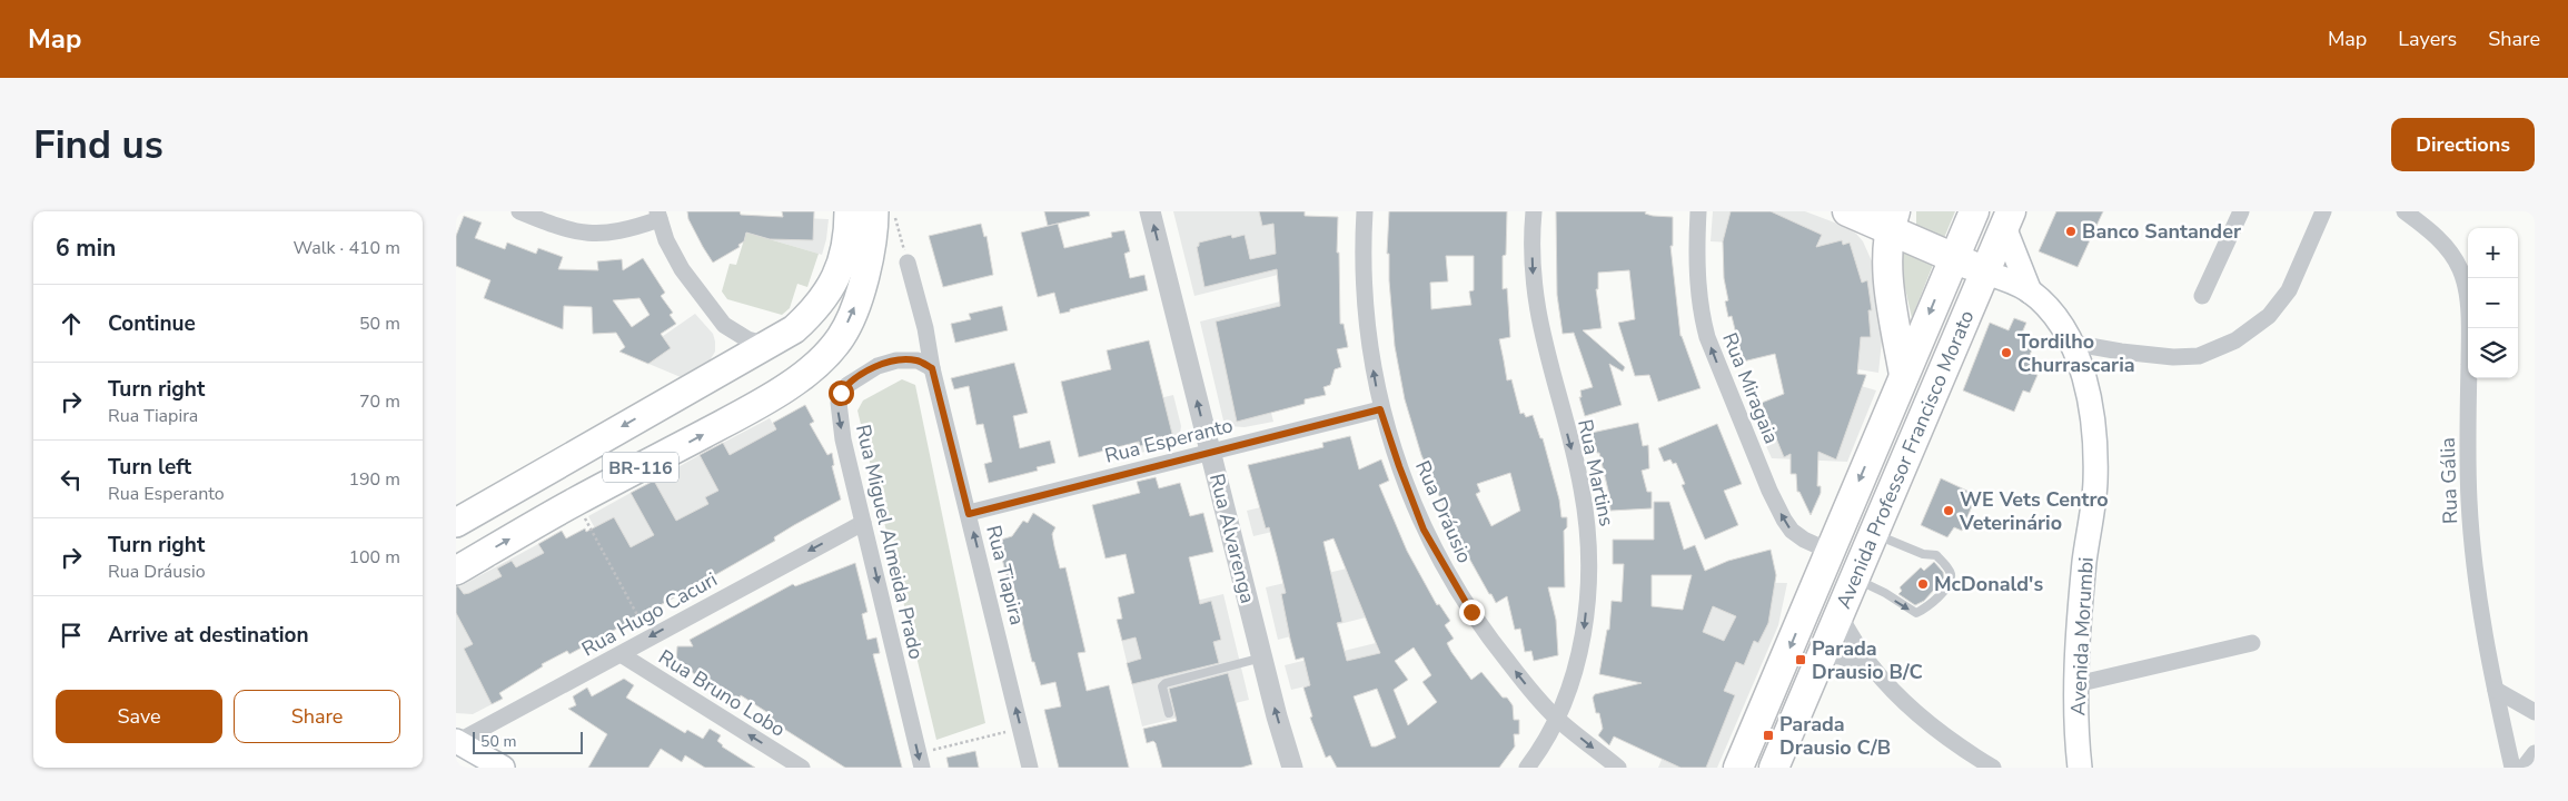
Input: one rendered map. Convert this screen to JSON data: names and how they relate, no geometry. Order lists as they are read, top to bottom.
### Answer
{
  "streets": {
    "highway": ["Avenida Professor Francisco Morato"],
    "main road": ["BR-116", "Avenida Morumbi"],
    "street": [
      "Rua Miragaia",
      "Rua Esperanto",
      "Rua Martins",
      "Rua Gália",
      "Rua Dráusio",
      "Rua Alvarenga",
      "Rua Miguel Almeida Prado",
      "Rua Tiapira",
      "Rua Hugo Cacuri",
      "Rua Bruno Lobo"
    ]
  },
  "crossings": [
    ["Rua Miragaia", "Avenida Professor Francisco Morato"],
    ["Rua Esperanto", "Rua Dráusio"],
    ["Rua Esperanto", "Rua Alvarenga"],
    ["Rua Esperanto", "Rua Tiapira"],
    ["Avenida Professor Francisco Morato", "Avenida Morumbi"],
    ["Rua Martins", "Rua Dráusio"],
    ["Rua Miguel Almeida Prado", "Rua Tiapira"],
    ["Rua Miguel Almeida Prado", "Rua Hugo Cacuri"],
    ["Rua Hugo Cacuri", "Rua Bruno Lobo"]
  ],
  "one_way": [
    "Rua Miragaia",
    "Rua Martins",
    "Rua Alvarenga",
    "Rua Miguel Almeida Prado",
    "Rua Tiapira",
    "Rua Hugo Cacuri",
    "Rua Bruno Lobo"
  ],
  "places": {
    "other": [
      "Banco Santander",
      "Tordilho Churrascaria",
      "WE Vets Centro Veterinário",
      "McDonald's"
    ],
    "transit": ["Parada Drausio B/C", "Parada Drausio C/B"]
  },
  "scale_bar": "50 m",
  "page": {
    "header": "Map",
    "nav": ["Map", "Layers", "Share"],
    "buttons": [
      "Directions",
      ["Save", "Share"]
    ],
    "title": "Find us",
    "heading": ["6 min", "Walk · 410 m"],
    "map_buttons": ["+", "−"],
    "list": [
      ["Continue", "50 m"],
      ["Turn right", "Rua Tiapira", "70 m"],
      ["Turn left", "Rua Esperanto", "190 m"],
      ["Turn right", "Rua Dráusio", "100 m"],
      "Arrive at destination"
    ],
    "scale": "50 m"
  }
}
